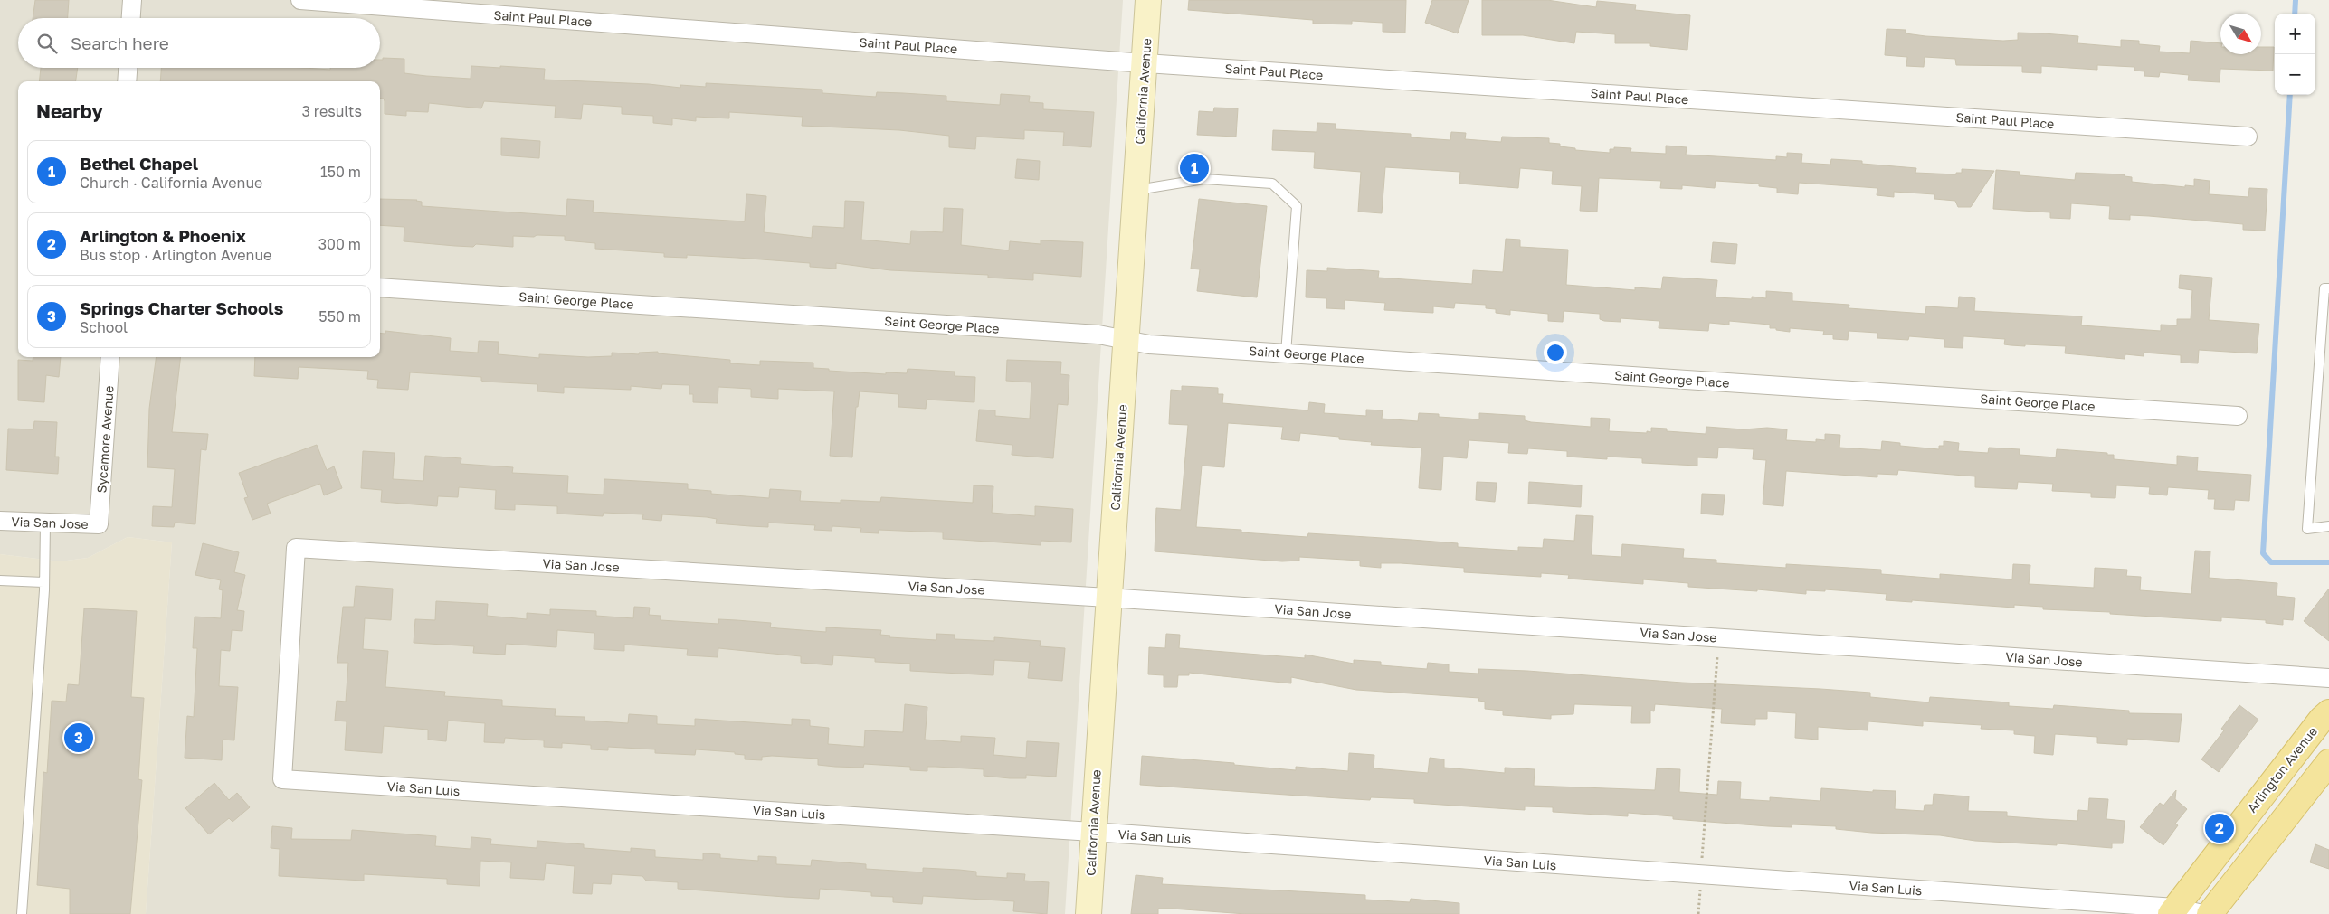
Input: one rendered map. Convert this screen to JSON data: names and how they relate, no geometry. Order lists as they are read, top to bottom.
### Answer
{
  "streets": {
    "main road": ["California Avenue", "Arlington Avenue"],
    "street": [
      "Saint Paul Place",
      "Saint George Place",
      "Sycamore Avenue",
      "Via San Jose",
      "Via San Luis"
    ]
  },
  "crossings": [
    ["Saint Paul Place", "California Avenue"],
    ["California Avenue", "Saint George Place"],
    ["California Avenue", "Via San Jose"],
    ["California Avenue", "Via San Luis"],
    ["Sycamore Avenue", "Via San Jose"],
    ["Via San Jose", "Via San Luis"],
    ["Arlington Avenue", "Via San Luis"]
  ],
  "north": "bottom right",
  "page": {
    "map_buttons": ["+", "−"],
    "search": "Search here",
    "heading": ["Nearby", "3 results"],
    "list": [
      {
        "mark": "1",
        "name": "Bethel Chapel",
        "note": "Church · California Avenue",
        "value": "150 m"
      },
      {
        "mark": "2",
        "name": "Arlington & Phoenix",
        "note": "Bus stop · Arlington Avenue",
        "value": "300 m"
      },
      {
        "mark": "3",
        "name": "Springs Charter Schools",
        "note": "School",
        "value": "550 m"
      }
    ],
    "pins": ["1", "3", "2"]
  }
}
